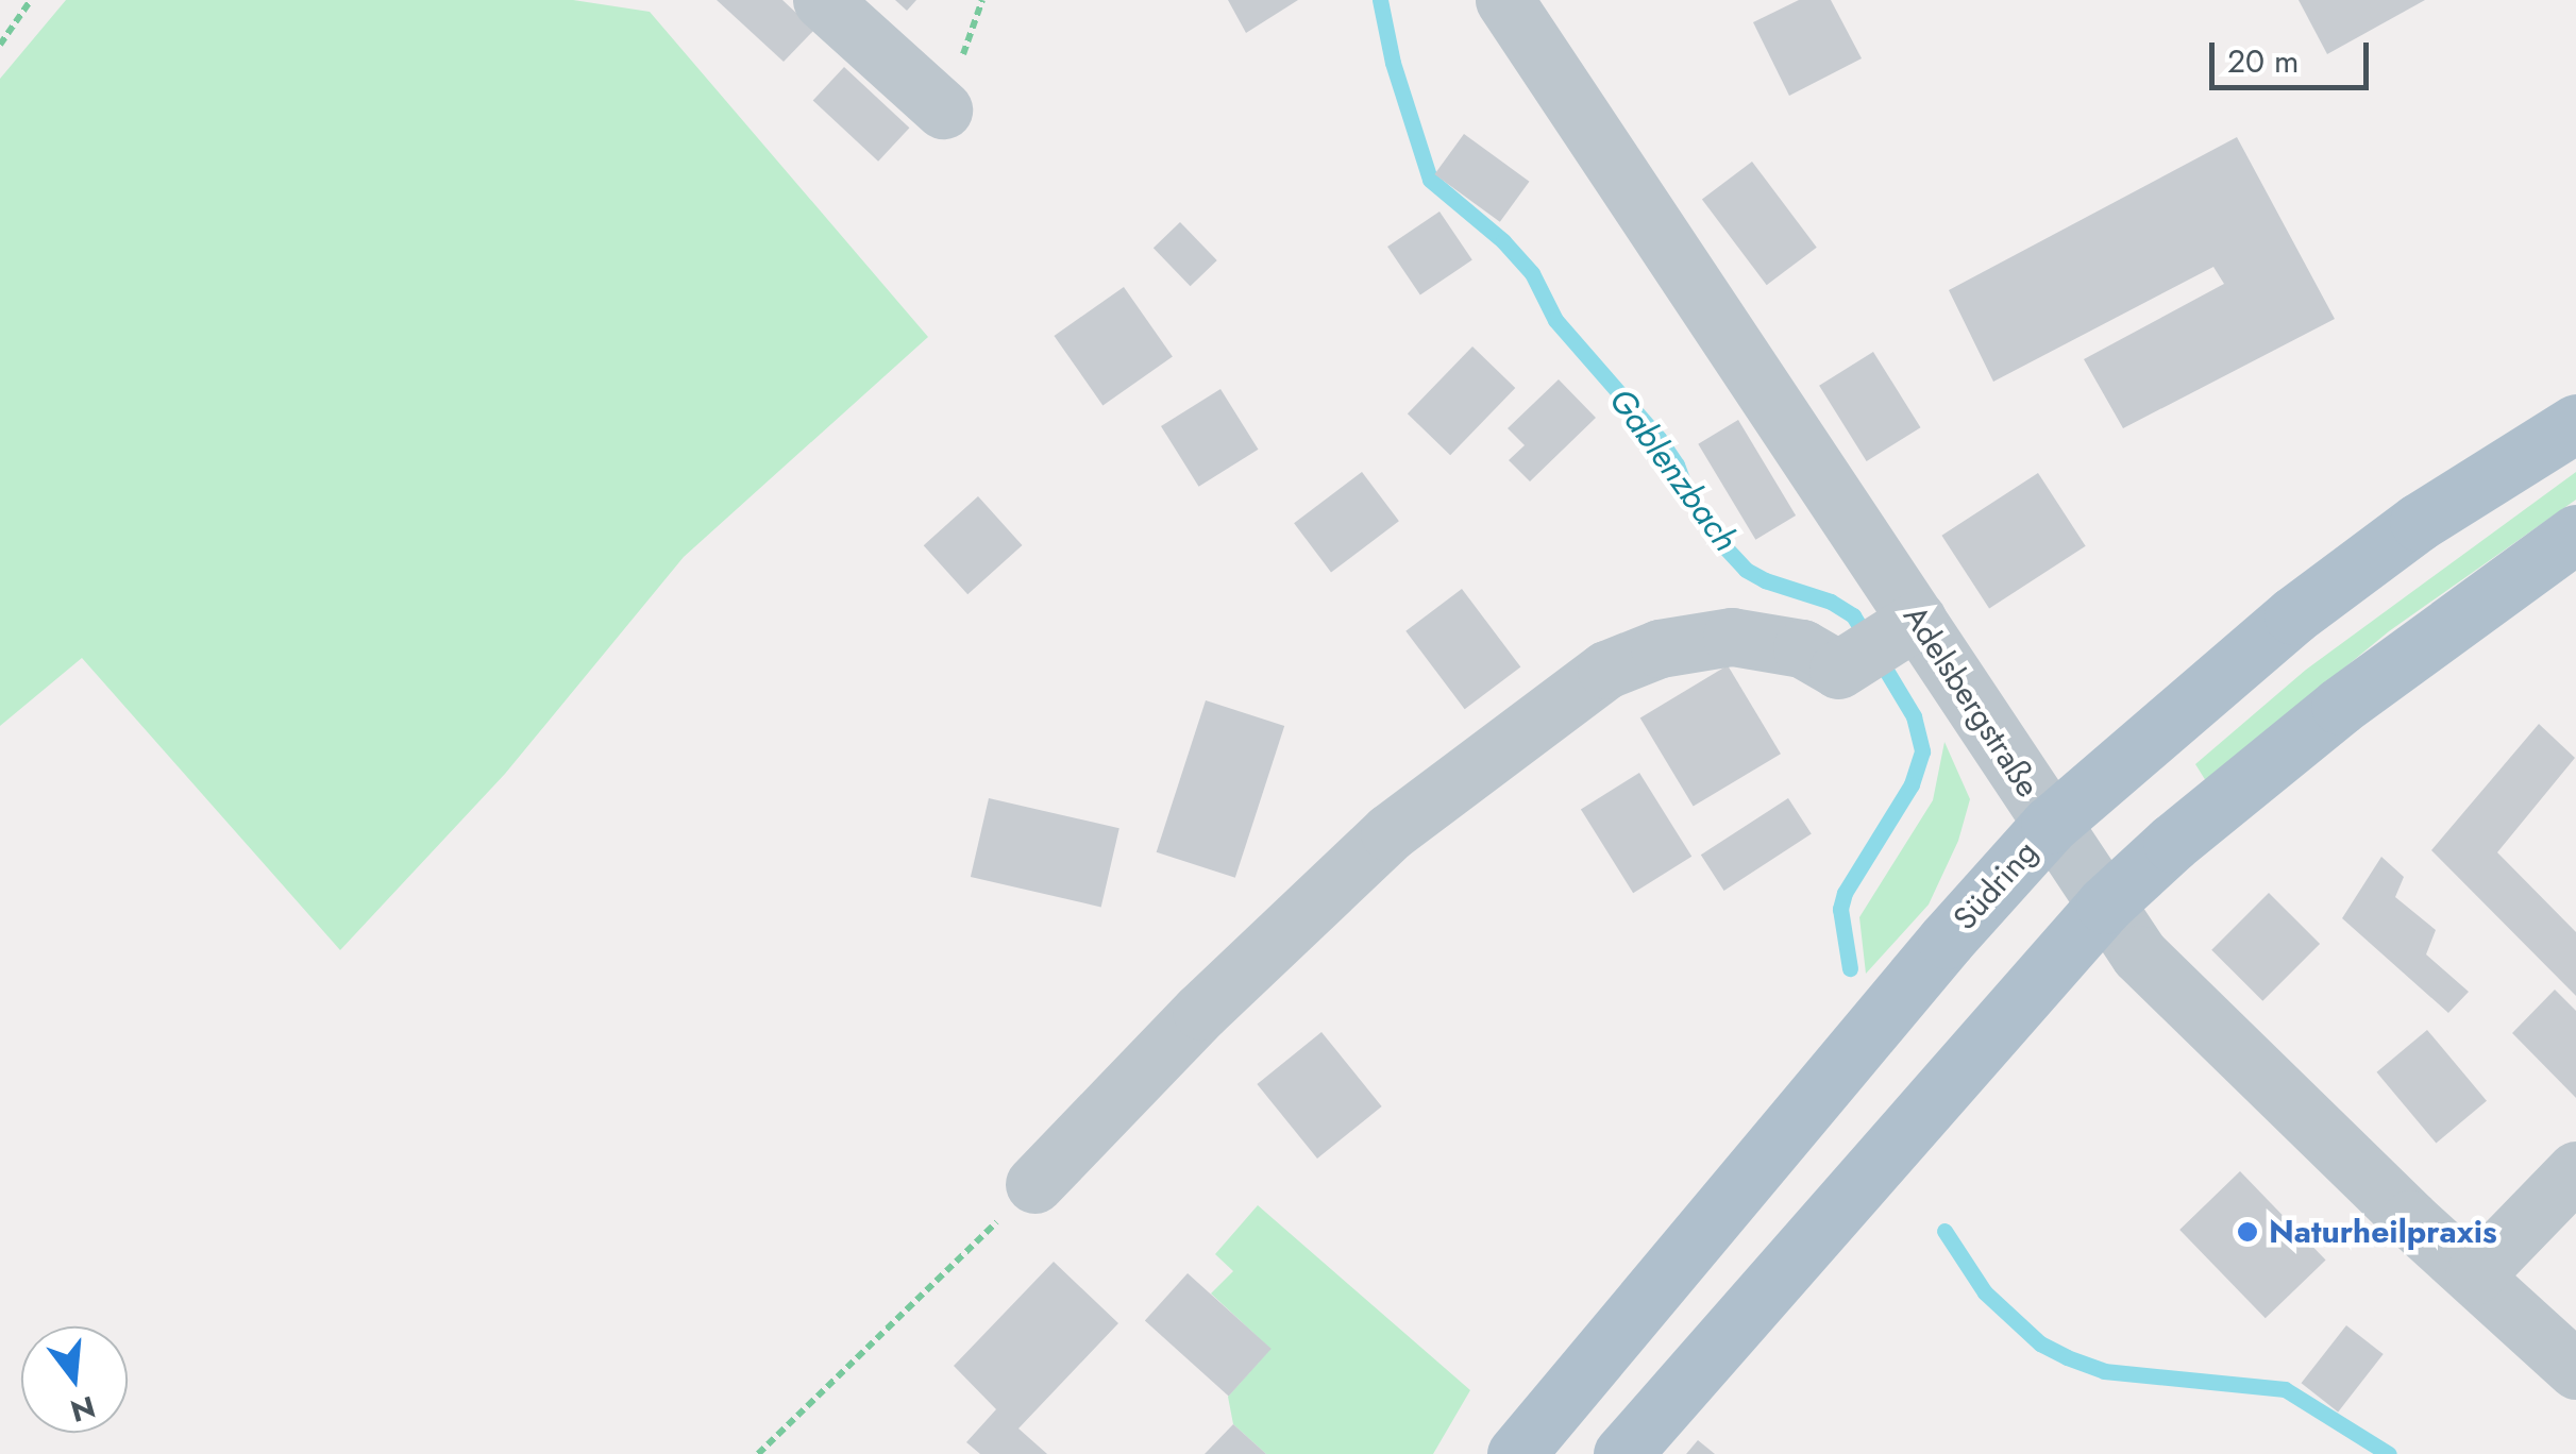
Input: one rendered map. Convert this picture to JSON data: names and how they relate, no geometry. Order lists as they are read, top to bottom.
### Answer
{
  "streets": {
    "main road": ["Südring"],
    "street": ["Adelsbergstraße"]
  },
  "crossings": [
    ["Adelsbergstraße", "Südring"]
  ],
  "water": ["Gablenzbach"],
  "places": ["Naturheilpraxis"],
  "scale_bar": "20 m",
  "north": "bottom"
}
